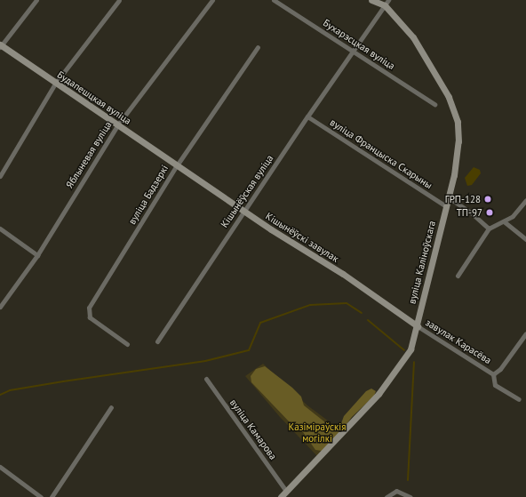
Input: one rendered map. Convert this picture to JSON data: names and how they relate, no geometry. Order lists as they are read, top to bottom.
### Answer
{
  "streets": {
    "main road": ["Будапешцкая вуліца", "Кішынёўскі завулак", "вуліца Каліноўскага"],
    "street": [
      "Бухарэсцкая вуліца",
      "вуліца Францыска Скарыны",
      "Яблыневая вуліца",
      "Кішынёўская вуліца",
      "вуліца Бадзеркі",
      "завулак Карасёва",
      "вуліца Камарова"
    ]
  },
  "crossings": [
    ["Бухарэсцкая вуліца", "Кішынёўская вуліца"],
    ["Будапешцкая вуліца", "Яблыневая вуліца"],
    ["Будапешцкая вуліца", "вуліца Бадзеркі"],
    ["Будапешцкая вуліца", "Кішынёўскі завулак"],
    ["вуліца Францыска Скарыны", "Кішынёўская вуліца"],
    ["вуліца Францыска Скарыны", "вуліца Каліноўскага"],
    ["Кішынёўская вуліца", "Кішынёўскі завулак"],
    ["Кішынёўская вуліца", "вуліца Каліноўскага"],
    ["вуліца Бадзеркі", "Кішынёўскі завулак"],
    ["Кішынёўскі завулак", "вуліца Каліноўскага"],
    ["Кішынёўскі завулак", "завулак Карасёва"],
    ["вуліца Каліноўскага", "завулак Карасёва"],
    ["вуліца Каліноўскага", "вуліца Камарова"]
  ],
  "parks": ["Казіміраўскія могілкі"],
  "places": ["ГРП-128", "ТП-97"]
}
